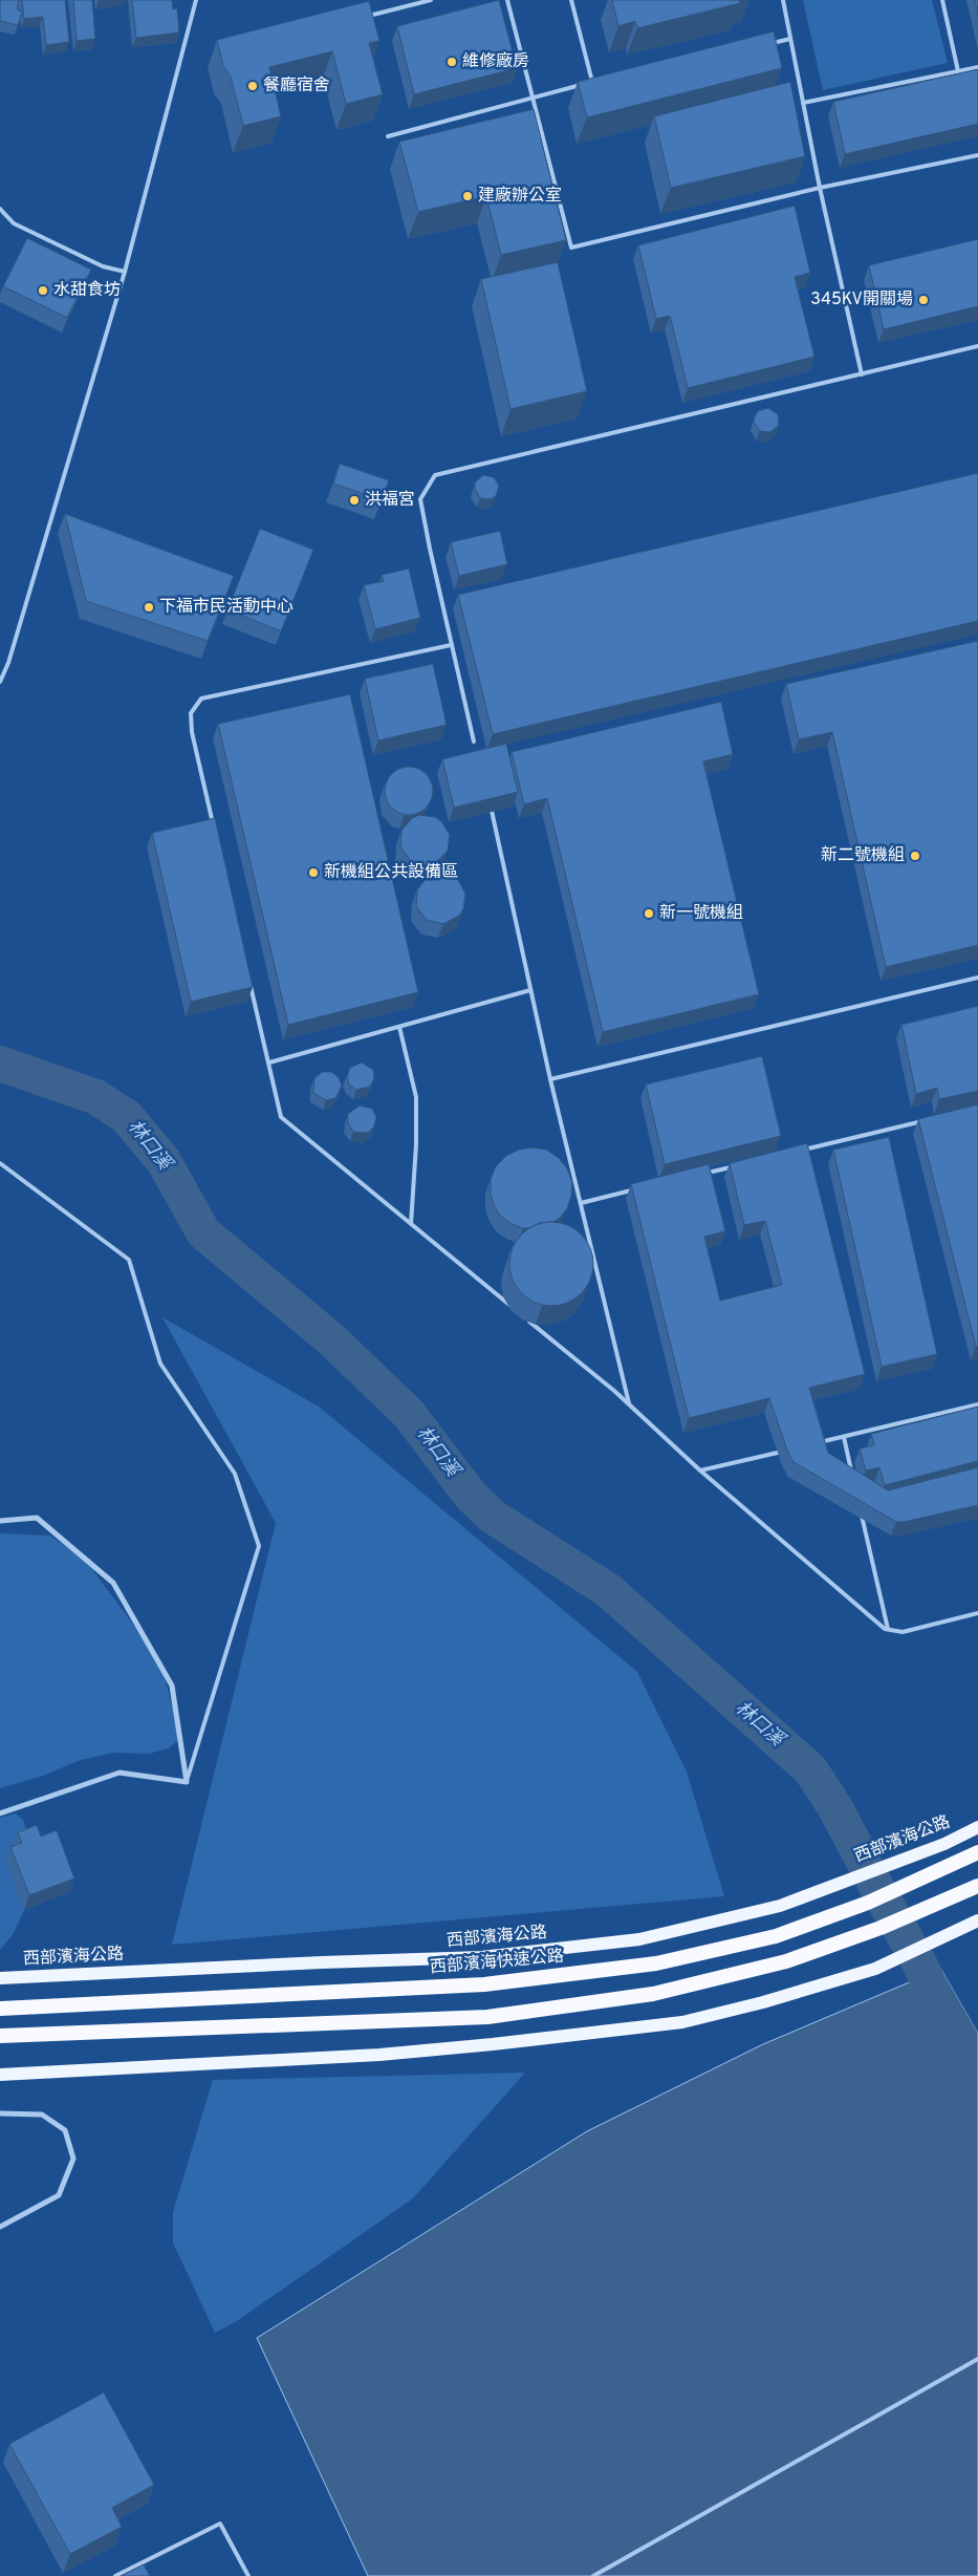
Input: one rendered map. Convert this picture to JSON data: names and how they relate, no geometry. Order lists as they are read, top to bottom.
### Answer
{
  "streets": {
    "highway": ["西部濱海快速公路"],
    "main road": ["西部濱海公路"]
  },
  "water": ["林口溪"],
  "places": [
    "維修廠房",
    "餐廳宿舍",
    "建廠辦公室",
    "水甜食坊",
    "345KV開關場",
    "洪福宮",
    "下福市民活動中心",
    "新二號機組",
    "新機組公共設備區",
    "新一號機組"
  ]
}
